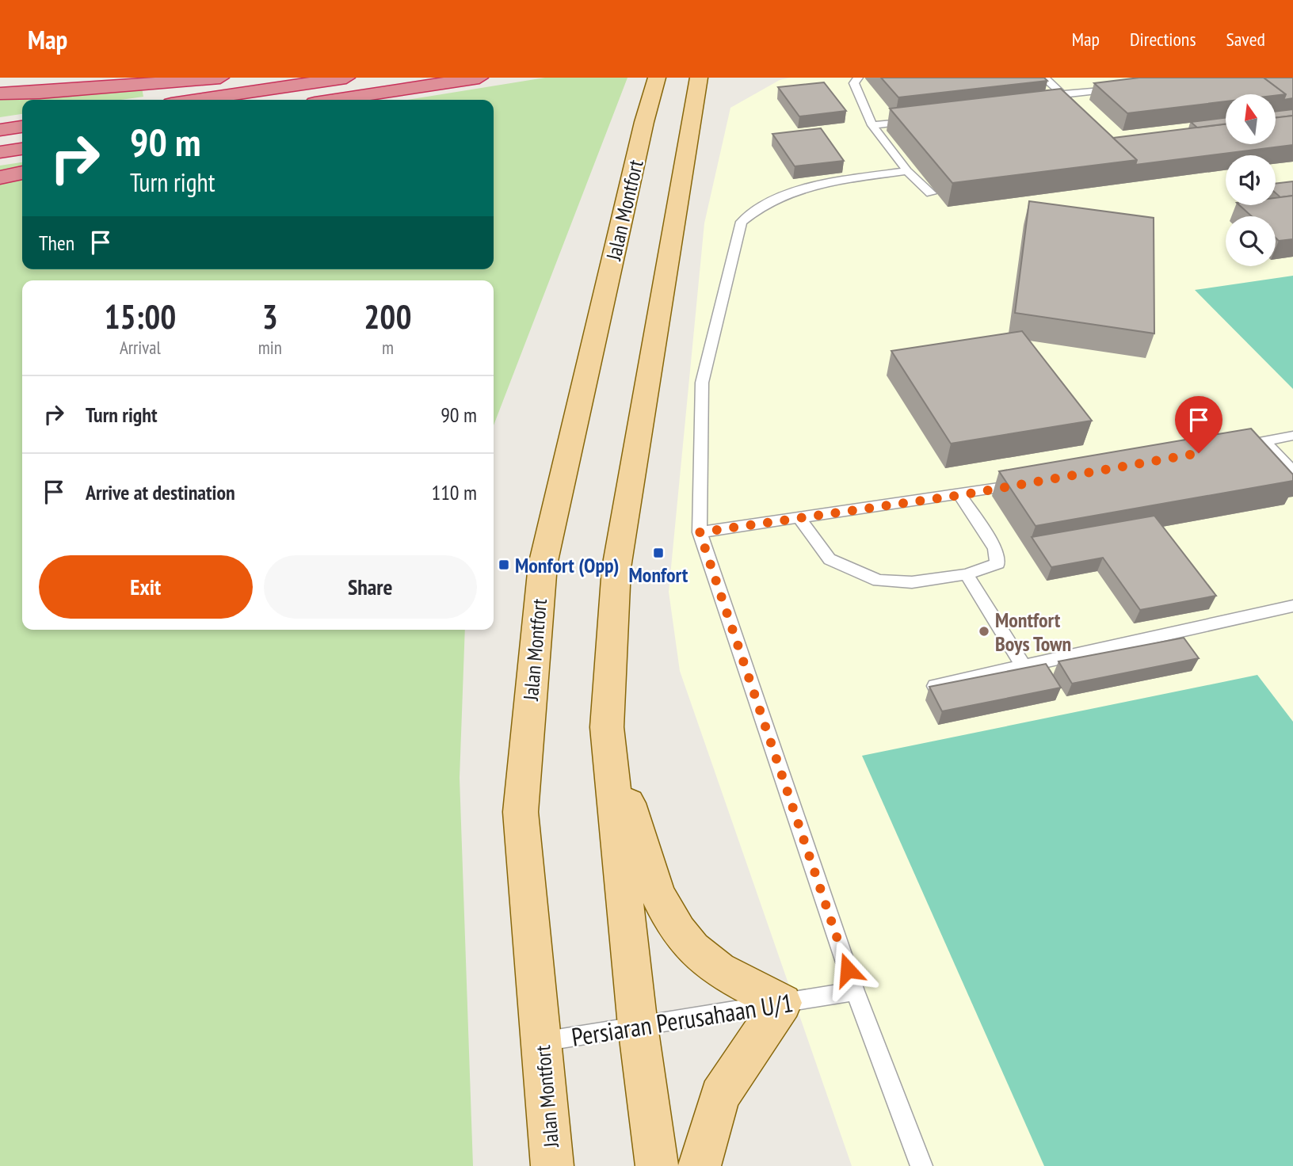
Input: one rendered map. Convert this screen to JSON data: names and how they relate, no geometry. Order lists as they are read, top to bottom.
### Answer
{
  "streets": {
    "main road": ["Jalan Montfort"],
    "lane": ["Persiaran Perusahaan U/1"]
  },
  "crossings": [
    ["Jalan Montfort", "Persiaran Perusahaan U/1"]
  ],
  "places": {
    "transit": ["Monfort", "Monfort (Opp)"],
    "other": ["Montfort Boys Town"]
  },
  "north": "top",
  "page": {
    "header": "Map",
    "nav": ["Map", "Directions", "Saved"],
    "turn": ["90 m", "Turn right"],
    "then": "Then",
    "eta": [
      "15:00",
      "Arrival",
      "3",
      "min",
      "200",
      "m"
    ],
    "list": [
      {
        "name": "Turn right",
        "value": "90 m"
      },
      {
        "name": "Arrive at destination",
        "value": "110 m"
      }
    ],
    "buttons": ["Exit", "Share"]
  }
}
